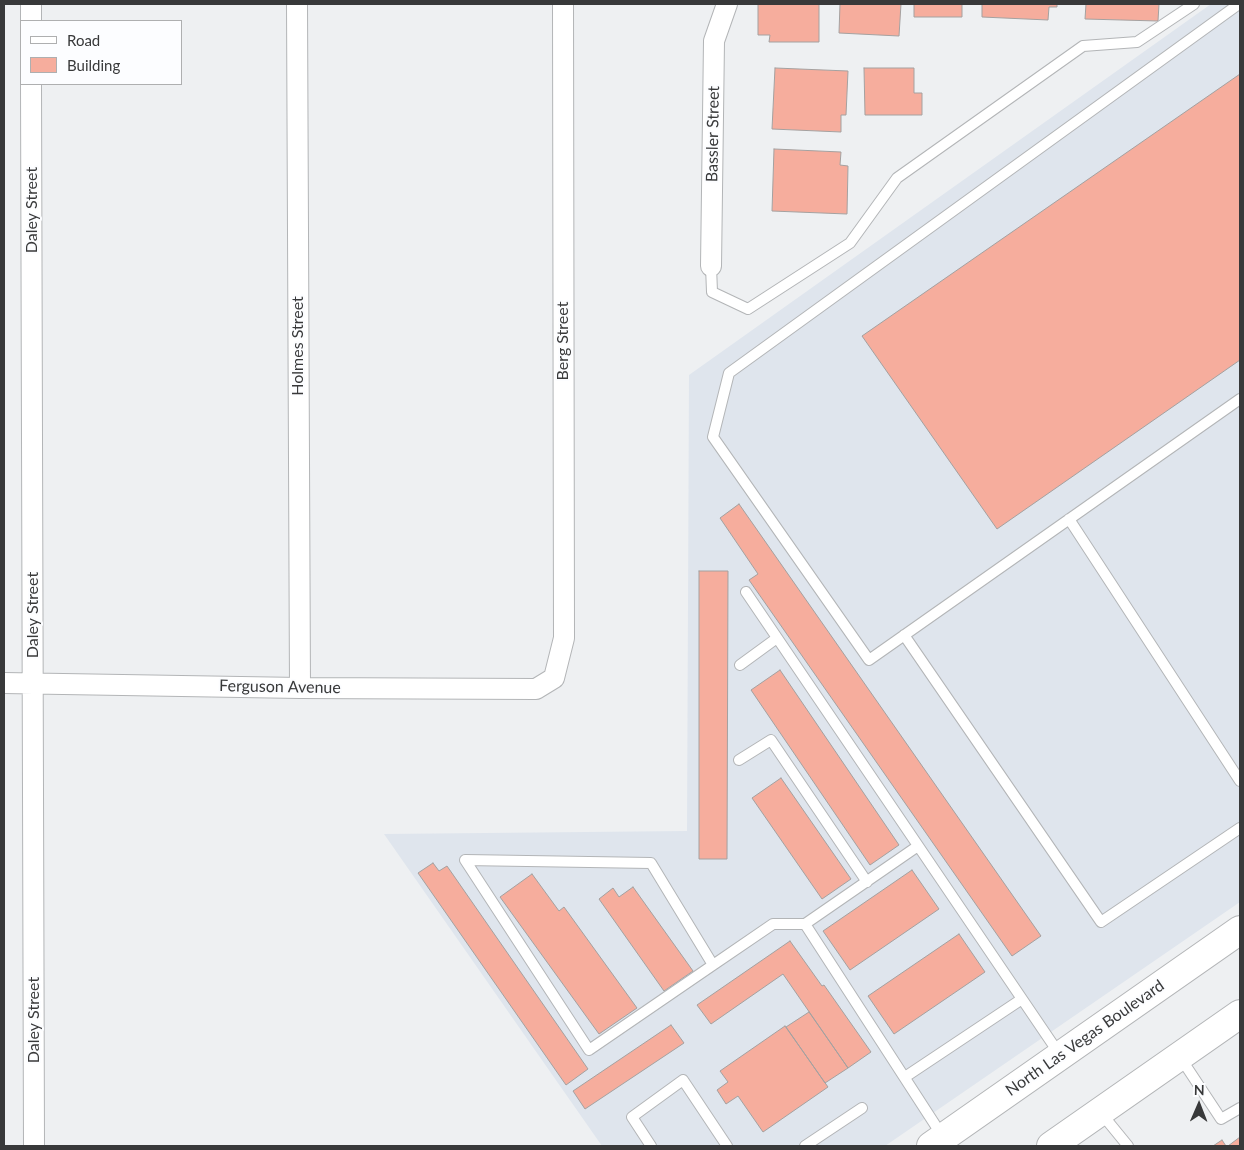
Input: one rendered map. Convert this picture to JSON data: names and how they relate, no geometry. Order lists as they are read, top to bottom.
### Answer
{
  "streets": {
    "main road": ["North Las Vegas Boulevard"],
    "street": [
      "Bassler Street",
      "Daley Street",
      "Berg Street",
      "Holmes Street",
      "Ferguson Avenue"
    ]
  },
  "crossings": [
    ["Daley Street", "Ferguson Avenue"],
    ["Berg Street", "Ferguson Avenue"],
    ["Holmes Street", "Ferguson Avenue"]
  ],
  "legend": ["Road", "Building"],
  "north": "top"
}
